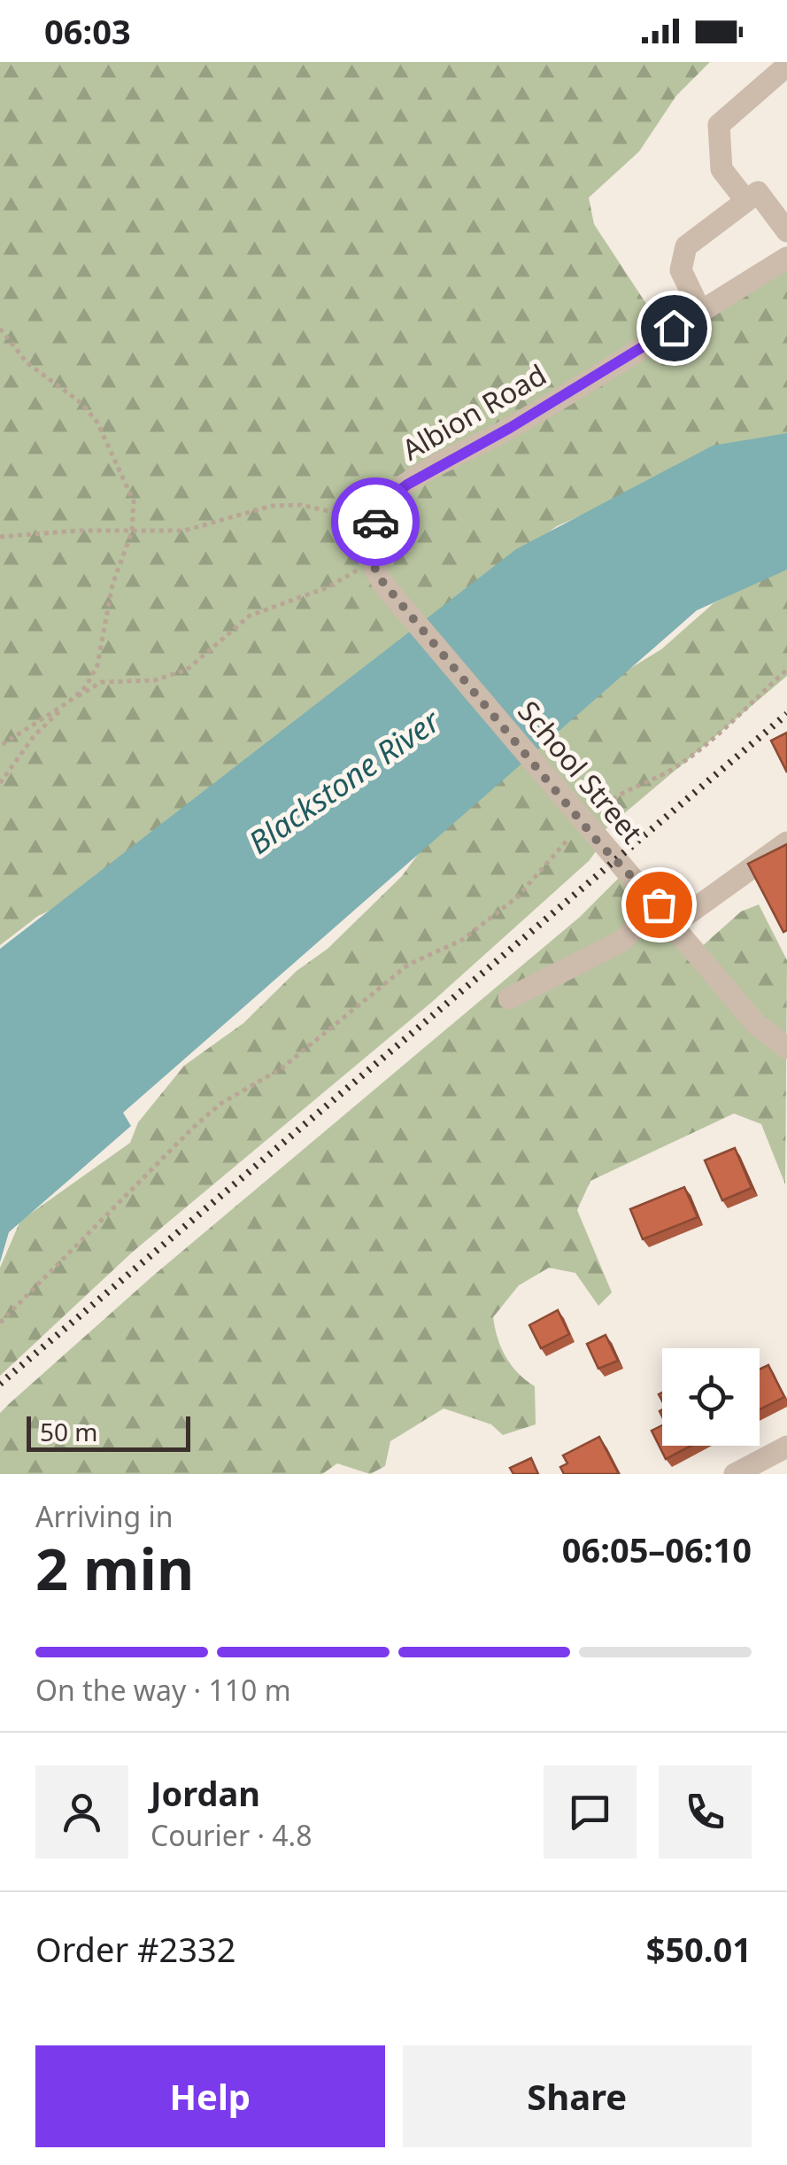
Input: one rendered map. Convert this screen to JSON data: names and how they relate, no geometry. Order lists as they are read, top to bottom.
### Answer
{
  "streets": {
    "street": ["Albion Road", "School Street"]
  },
  "water": ["Blackstone River"],
  "scale_bar": "50 m",
  "page": {
    "status": "06:03",
    "scale": "50 m",
    "heading": ["2 min", "Arriving in", "06:05–06:10"],
    "panel": [
      "Jordan",
      "Courier · 4.8",
      "Order #2332",
      "$50.01"
    ],
    "bar": "On the way · 110 m",
    "buttons": ["Help", "Share"]
  }
}
